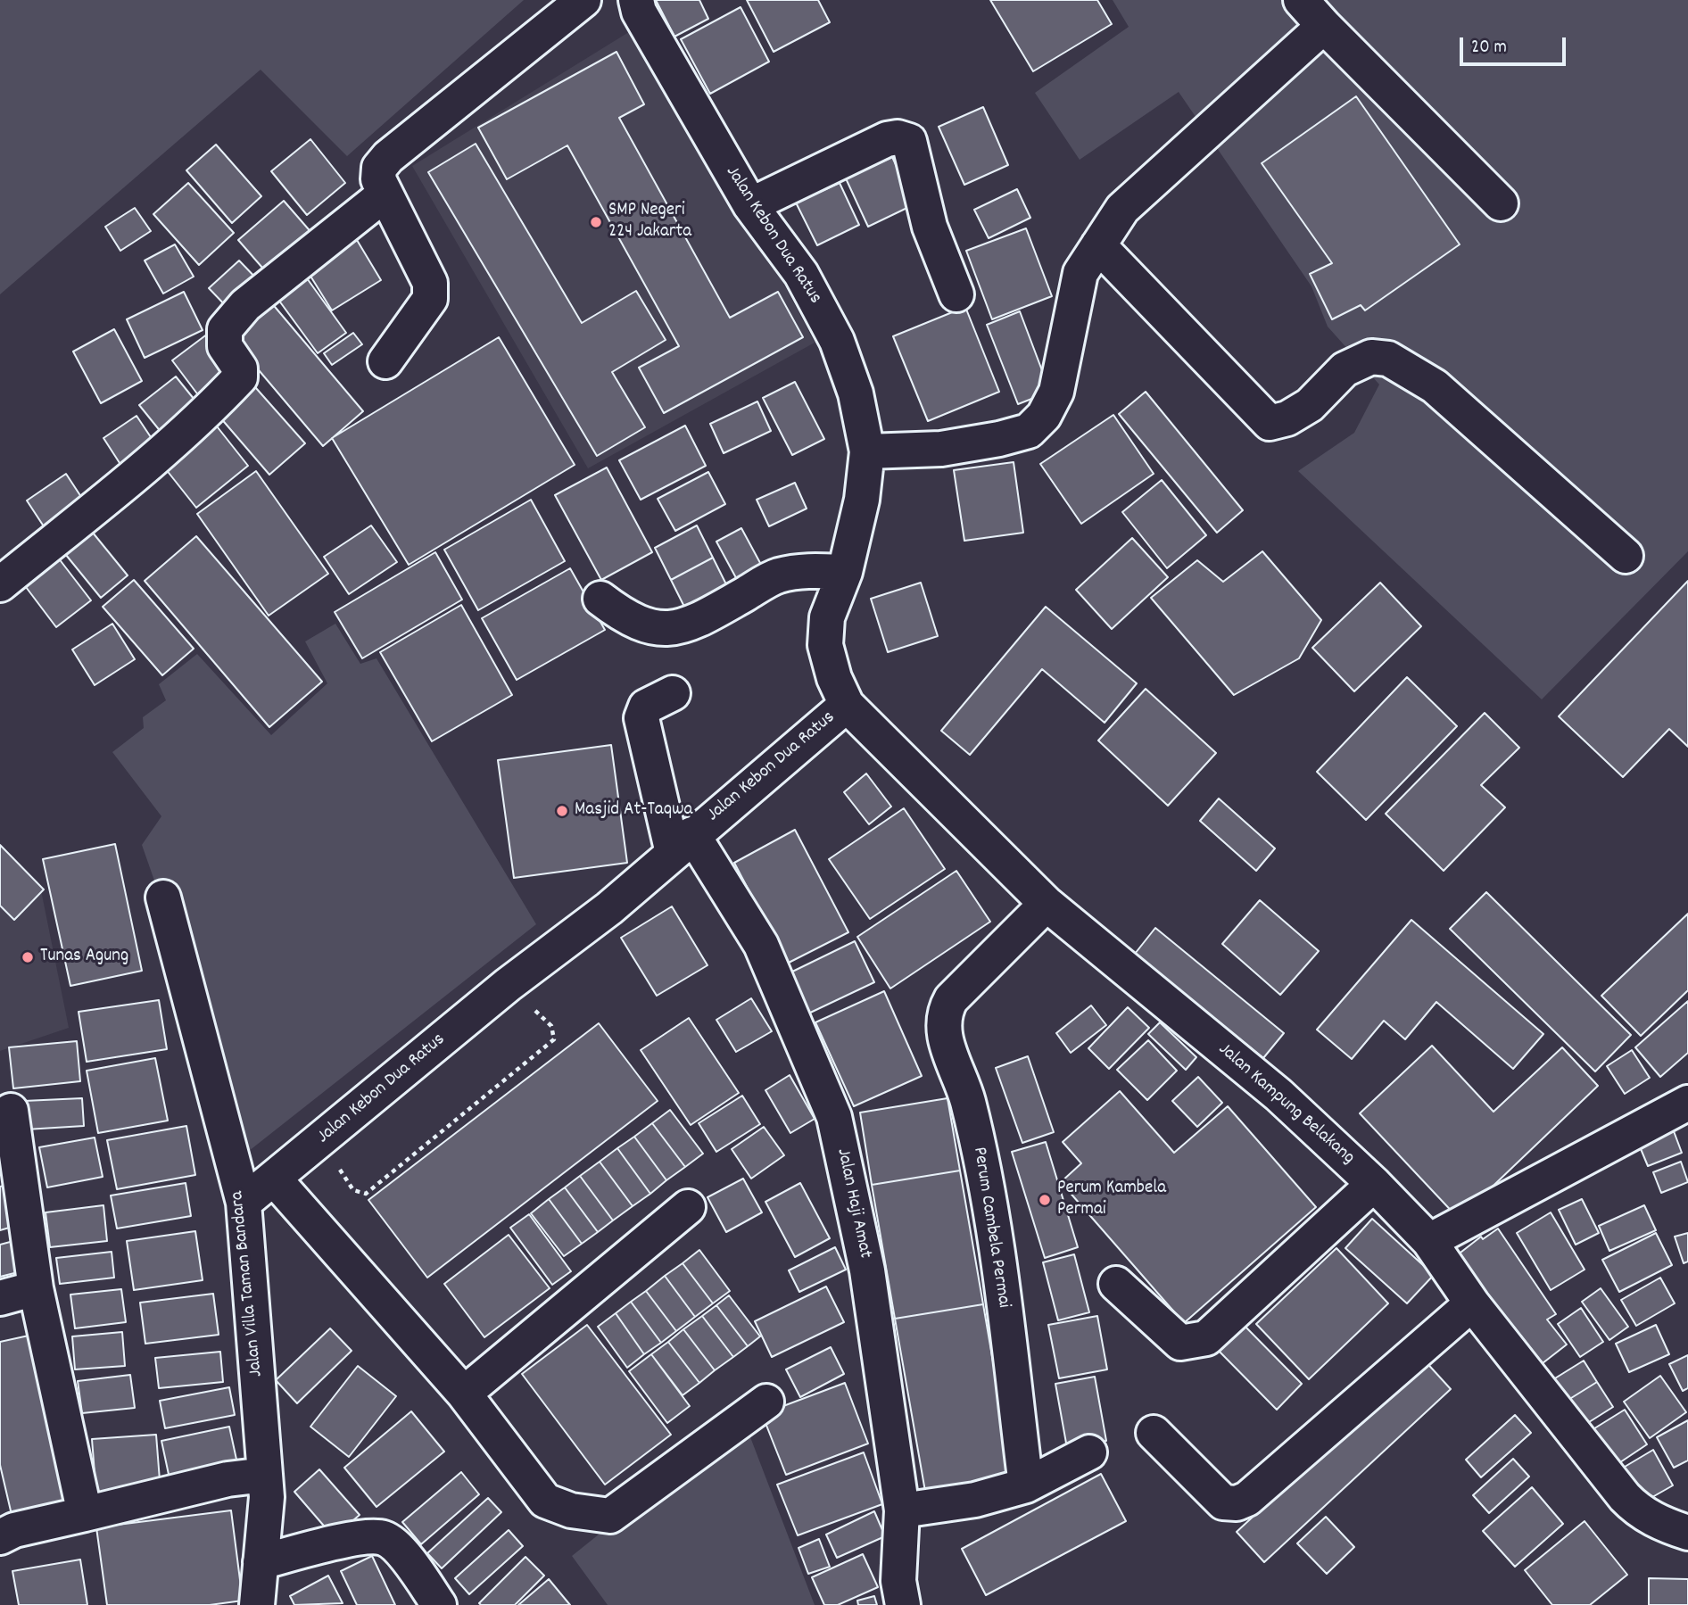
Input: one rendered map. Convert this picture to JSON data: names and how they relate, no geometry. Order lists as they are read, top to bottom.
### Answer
{
  "streets": {
    "street": [
      "Jalan Kebon Dua Ratus",
      "Jalan Kampung Belakang",
      "Jalan Haji Amat",
      "Perum Cambela Permai",
      "Jalan Villa Taman Bandara"
    ]
  },
  "crossings": [
    ["Jalan Kebon Dua Ratus", "Jalan Kampung Belakang"],
    ["Jalan Kebon Dua Ratus", "Jalan Haji Amat"],
    ["Jalan Kebon Dua Ratus", "Jalan Villa Taman Bandara"],
    ["Jalan Kampung Belakang", "Perum Cambela Permai"]
  ],
  "places": [
    "SMP Negeri 224 Jakarta",
    "Masjid At-Taqwa",
    "Tunas Agung",
    "Perum Kambela Permai"
  ],
  "scale_bar": "20 m"
}
